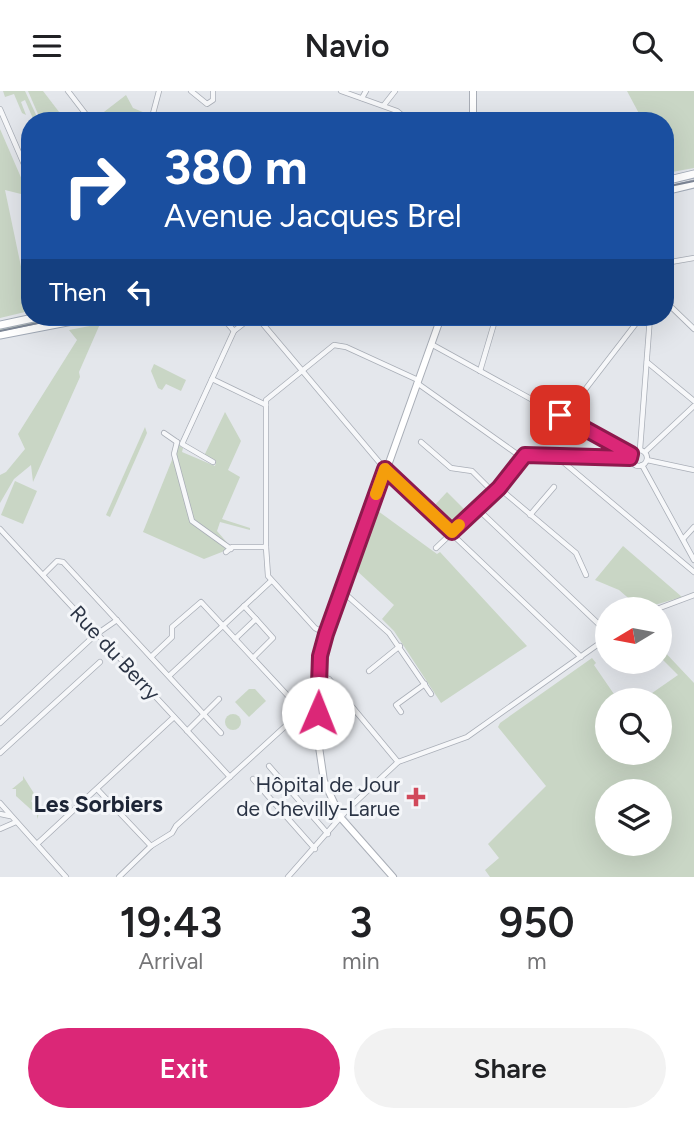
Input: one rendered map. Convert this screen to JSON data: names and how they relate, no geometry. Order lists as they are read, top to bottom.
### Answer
{
  "streets": {
    "street": ["Rue du Berry"]
  },
  "districts": ["Les Sorbiers"],
  "places": {
    "health": ["Hôpital de Jour de Chevilly-Larue"]
  },
  "north": "left",
  "page": {
    "header": "Navio",
    "turn": ["380 m", "Avenue Jacques Brel"],
    "then": "Then",
    "eta": [
      "19:43",
      "Arrival",
      "3",
      "min",
      "950",
      "m"
    ],
    "buttons": ["Exit", "Share"]
  }
}
